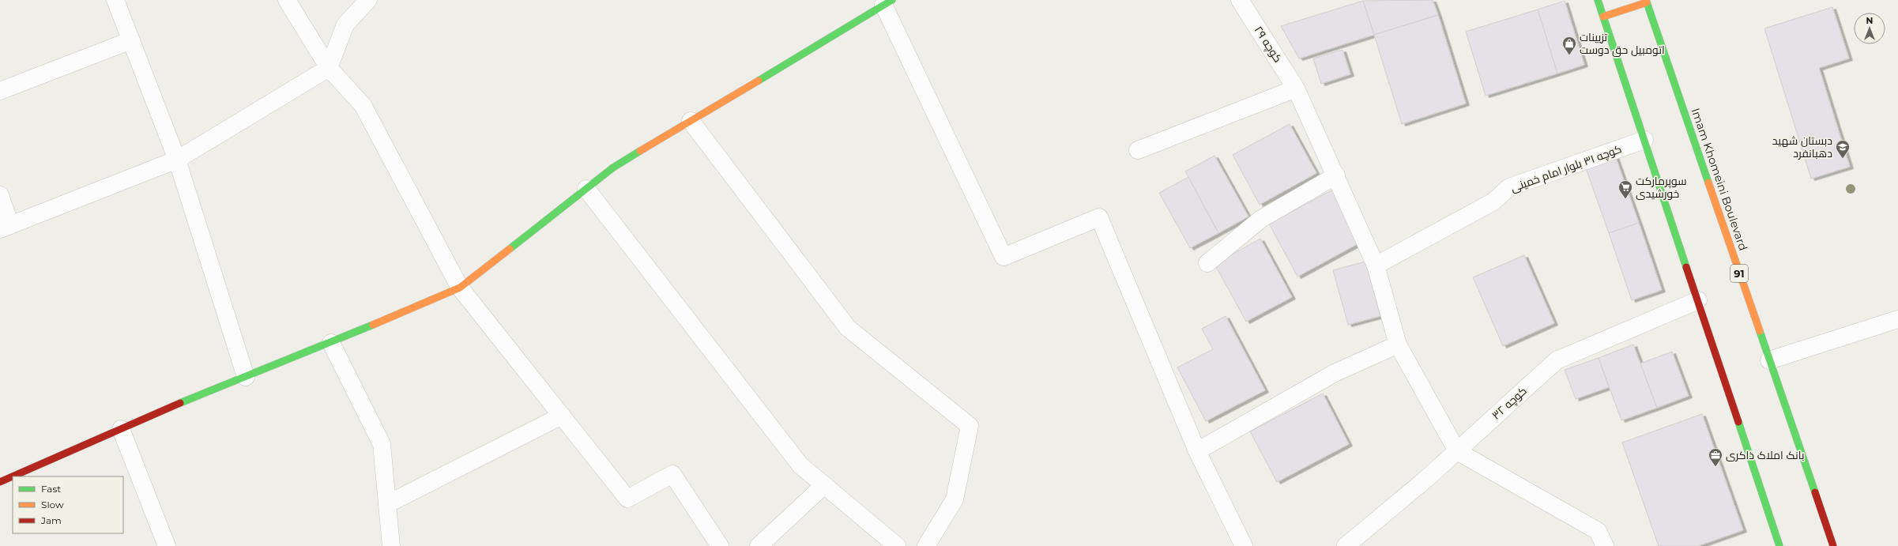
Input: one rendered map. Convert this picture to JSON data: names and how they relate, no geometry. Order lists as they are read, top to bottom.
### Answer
{
  "streets": {
    "main road": ["Imam Khomeini Boulevard", "91"],
    "street": ["کوچه ۲۹", "کوچه ۳۱ بلوار امام خمینی", "کوچه ۳۲"]
  },
  "crossings": [
    ["کوچه ۲۹", "کوچه ۳۱ بلوار امام خمینی"],
    ["کوچه ۲۹", "کوچه ۳۲"]
  ],
  "places": {
    "shop": ["تزیینات اتومبیل حق دوست"],
    "school or university": ["دبستان شهید دهبانفرد"],
    "supermarket": ["سوپرمارکت خورشیدی"],
    "office": ["بانک املاک ذاکری"]
  },
  "legend": ["Fast", "Slow", "Jam"],
  "north": "top"
}
